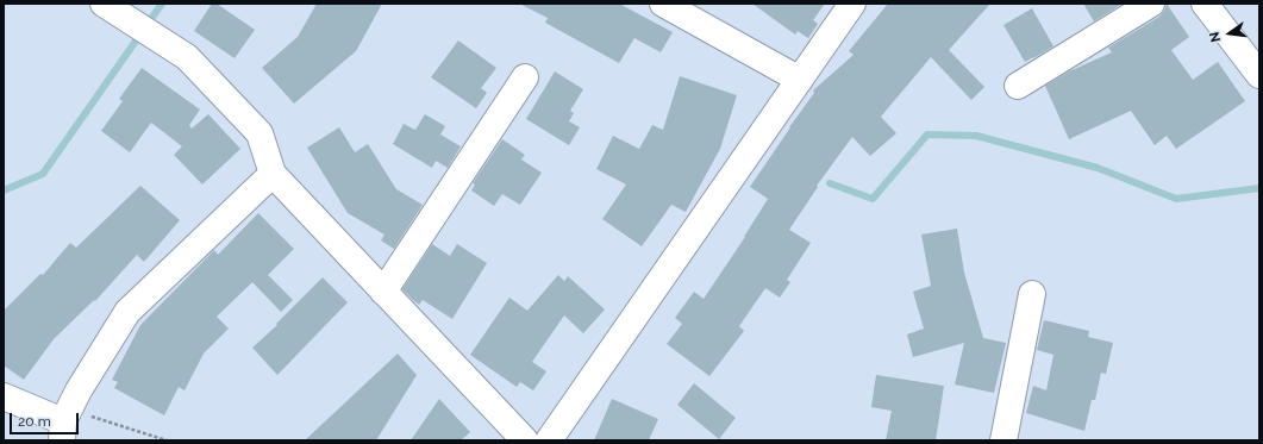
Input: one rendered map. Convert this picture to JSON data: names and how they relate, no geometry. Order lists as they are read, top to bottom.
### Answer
{
  "scale_bar": "20 m",
  "north": "left"
}
